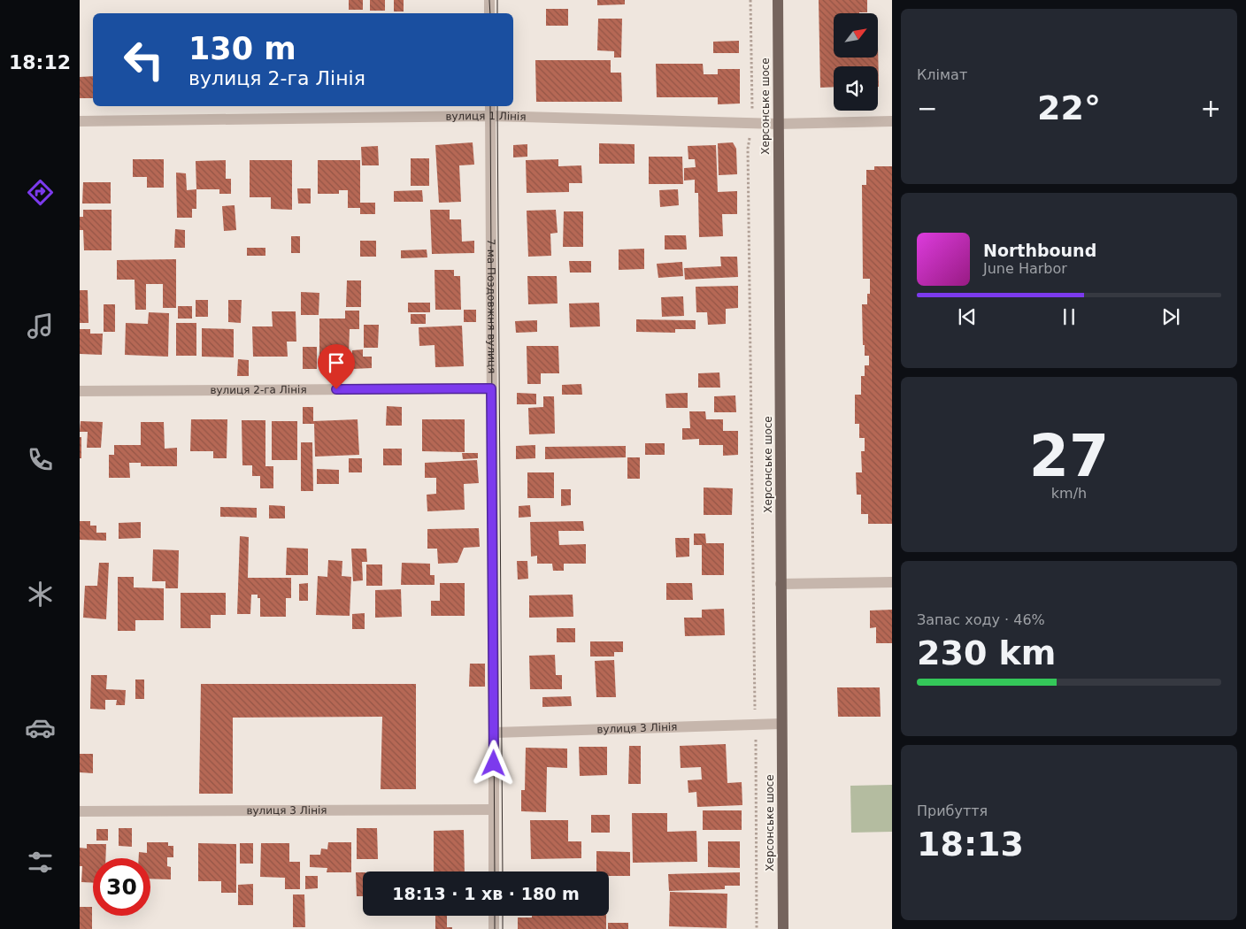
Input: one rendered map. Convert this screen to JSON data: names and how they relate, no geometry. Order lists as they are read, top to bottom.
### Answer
{
  "streets": {
    "main road": ["Херсонське шосе"],
    "street": [
      "вулиця 1 Лінія",
      "7-ма Поздовжня вулиця",
      "вулиця 2-га Лінія",
      "вулиця 3 Лінія"
    ]
  },
  "crossings": [
    ["Херсонське шосе", "вулиця 1 Лінія"],
    ["Херсонське шосе", "вулиця 3 Лінія"],
    ["вулиця 1 Лінія", "7-ма Поздовжня вулиця"],
    ["7-ма Поздовжня вулиця", "вулиця 2-га Лінія"],
    ["7-ма Поздовжня вулиця", "вулиця 3 Лінія"]
  ],
  "north": "top right",
  "page": {
    "tabs": "18:12",
    "tile": [
      "Клімат",
      ["27", "km/h"],
      ["Запас ходу · 46%", "230 km"],
      ["Прибуття", "18:13"]
    ],
    "turn": ["130 m", "вулиця 2-га Лінія"],
    "heat": ["−", "22°", "+"],
    "song": ["Northbound", "June Harbor"],
    "limit": "30",
    "trip": "18:13 · 1 хв · 180 m"
  }
}
